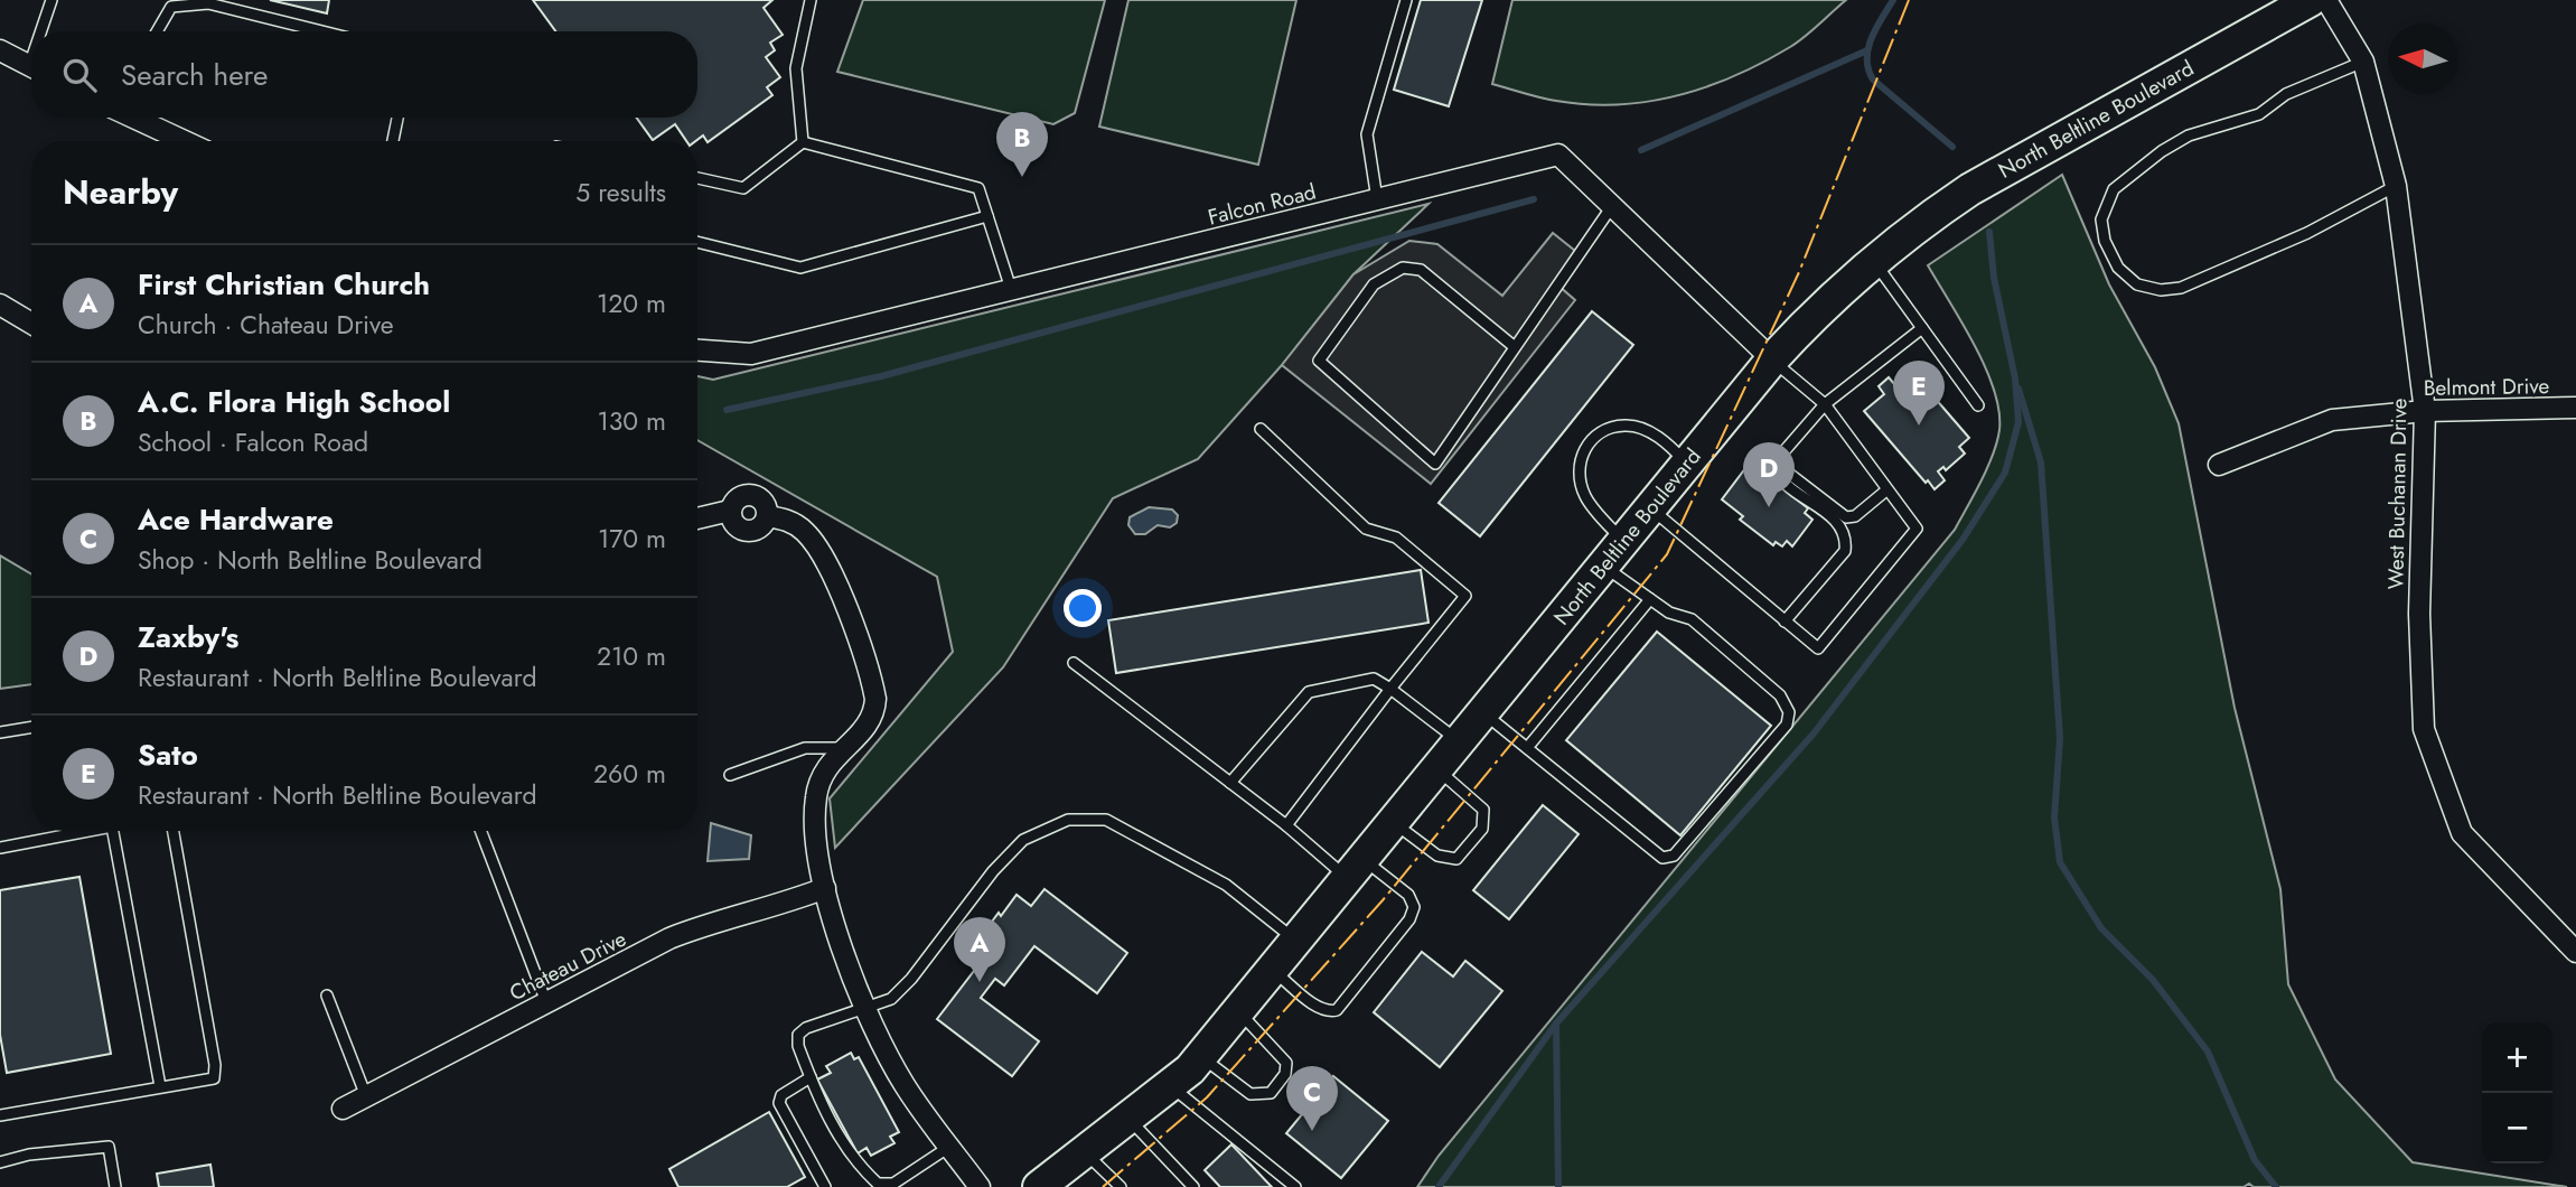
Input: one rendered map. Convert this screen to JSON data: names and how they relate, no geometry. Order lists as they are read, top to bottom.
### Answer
{
  "streets": {
    "main road": ["North Beltline Boulevard"],
    "street": [
      "Falcon Road",
      "Belmont Drive",
      "West Buchanan Drive",
      "Chateau Drive"
    ]
  },
  "crossings": [
    ["North Beltline Boulevard", "Falcon Road"],
    ["Belmont Drive", "West Buchanan Drive"]
  ],
  "north": "left",
  "page": {
    "search": "Search here",
    "pins": [
      "B",
      "E",
      "D",
      "A",
      "C"
    ],
    "heading": ["Nearby", "5 results"],
    "list": [
      {
        "mark": "A",
        "name": "First Christian Church",
        "note": "Church · Chateau Drive",
        "value": "120 m"
      },
      {
        "mark": "B",
        "name": "A.C. Flora High School",
        "note": "School · Falcon Road",
        "value": "130 m"
      },
      {
        "mark": "C",
        "name": "Ace Hardware",
        "note": "Shop · North Beltline Boulevard",
        "value": "170 m"
      },
      {
        "mark": "D",
        "name": "Zaxby's",
        "note": "Restaurant · North Beltline Boulevard",
        "value": "210 m"
      },
      {
        "mark": "E",
        "name": "Sato",
        "note": "Restaurant · North Beltline Boulevard",
        "value": "260 m"
      }
    ],
    "map_buttons": ["+", "−"]
  }
}
